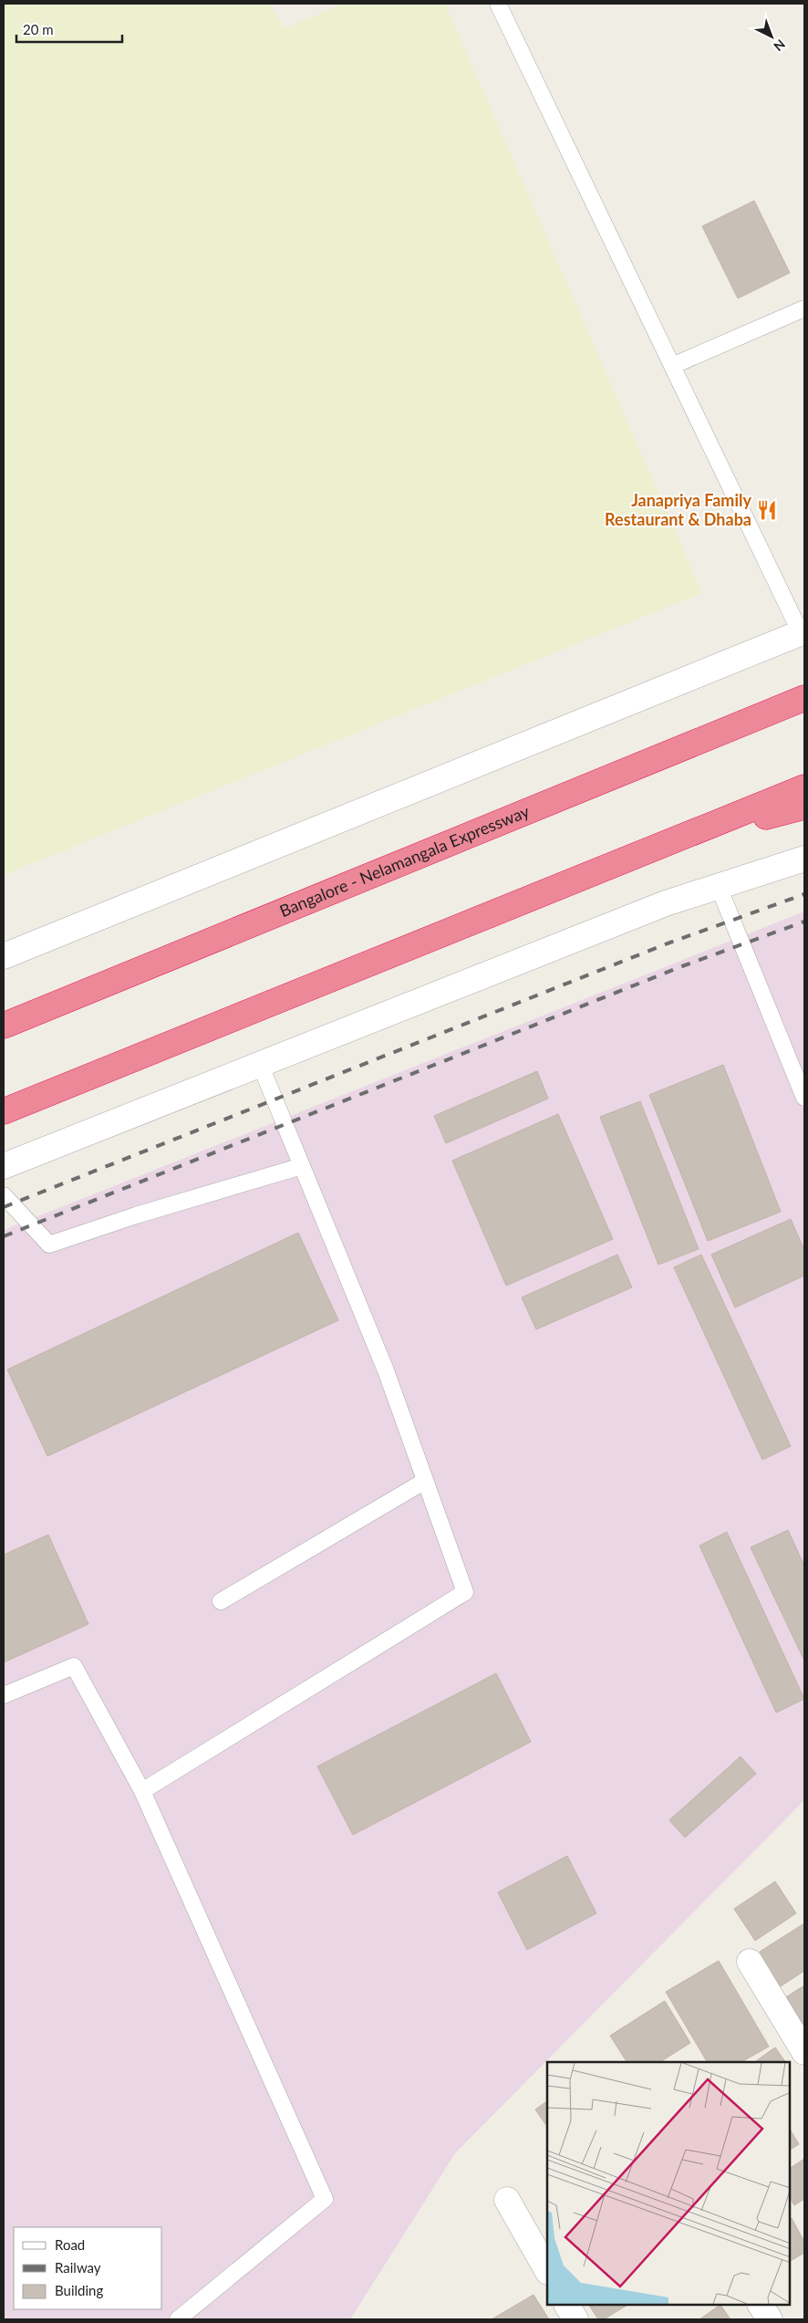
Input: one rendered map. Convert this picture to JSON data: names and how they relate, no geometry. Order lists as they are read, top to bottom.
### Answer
{
  "streets": {
    "highway": ["Bangalore - Nelamangala Expressway"]
  },
  "places": {
    "restaurant": ["Janapriya Family Restaurant & Dhaba"]
  },
  "legend": ["Road", "Railway", "Building"],
  "scale_bar": "20 m",
  "north": "bottom right"
}
